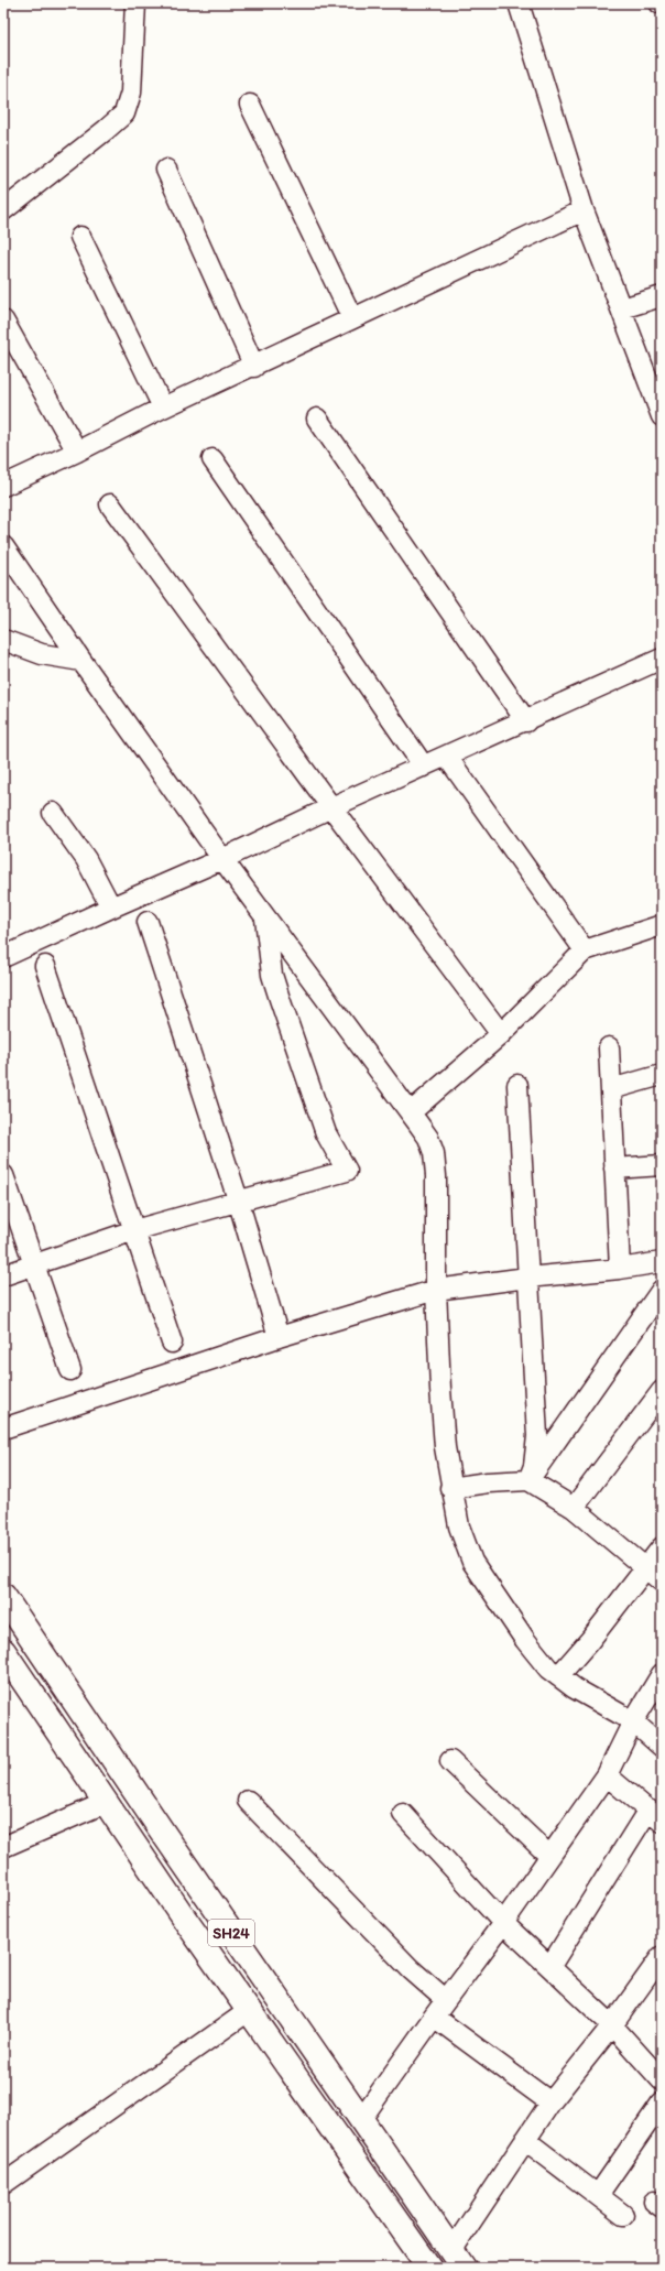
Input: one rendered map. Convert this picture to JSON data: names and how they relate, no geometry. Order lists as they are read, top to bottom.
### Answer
{
  "streets": {
    "main road": ["SH24"]
  }
}
